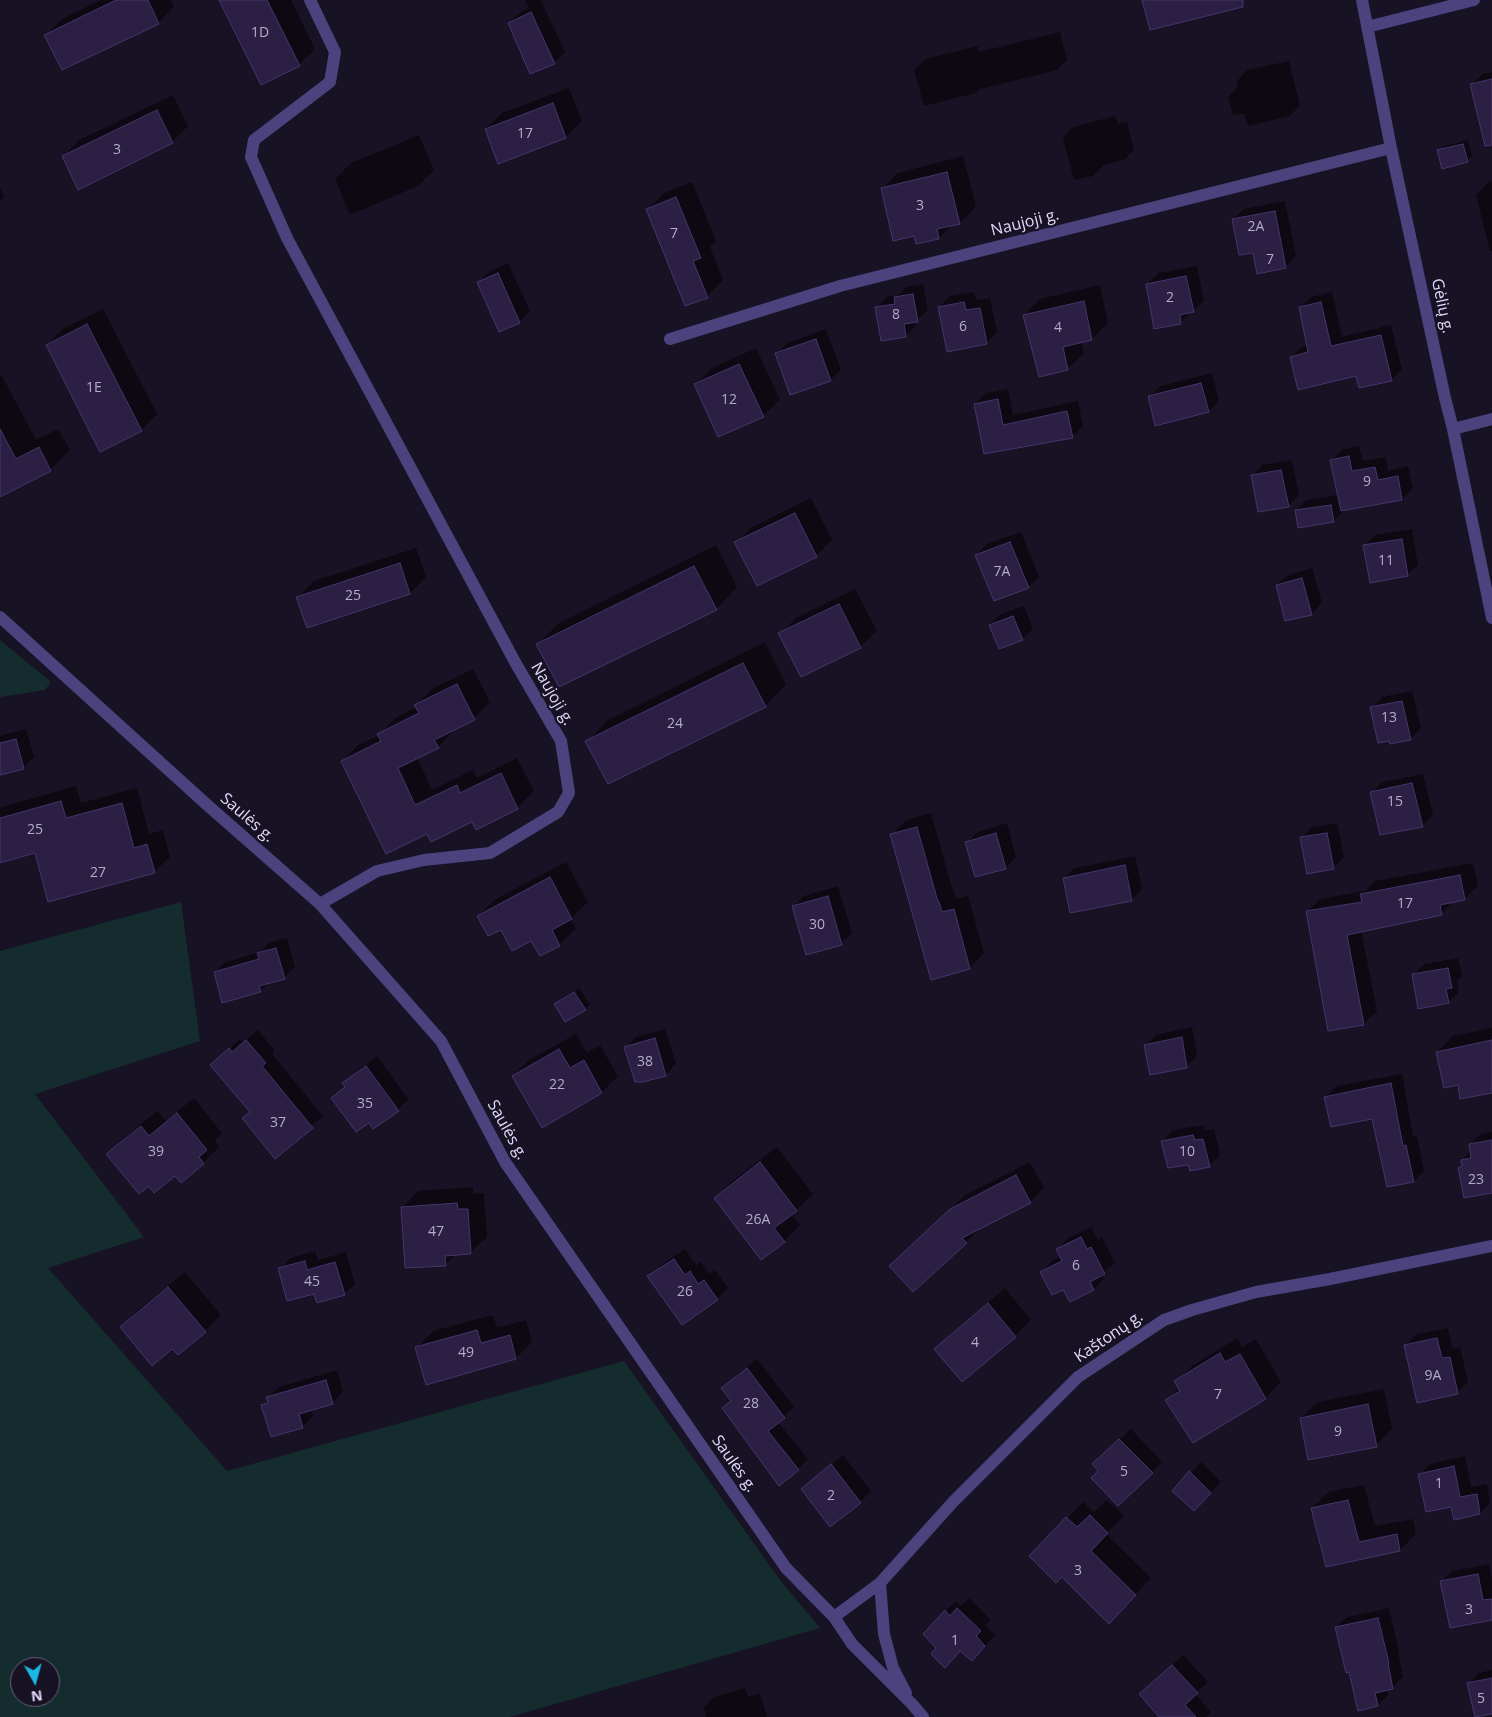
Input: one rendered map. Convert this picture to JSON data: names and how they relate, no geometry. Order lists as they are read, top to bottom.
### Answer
{
  "streets": {
    "street": [
      "Naujoji g.",
      "Gėlių g.",
      "Saulės g.",
      "Kaštonų g."
    ]
  },
  "crossings": [
    ["Naujoji g.", "Gėlių g."],
    ["Naujoji g.", "Saulės g."],
    ["Saulės g.", "Kaštonų g."]
  ],
  "house_numbers": [
    "1D",
    "17",
    "3",
    "3",
    "2A",
    "7",
    "7",
    "2",
    "8",
    "6",
    "4",
    "1E",
    "12",
    "9",
    "11",
    "7A",
    "25",
    "13",
    "24",
    "15",
    "25",
    "27",
    "17",
    "30",
    "38",
    "22",
    "35",
    "37",
    "39",
    "10",
    "23",
    "26A",
    "47",
    "6",
    "45",
    "26",
    "4",
    "49",
    "9A",
    "7",
    "28",
    "9",
    "5",
    "1",
    "2",
    "3",
    "3",
    "1",
    "5"
  ],
  "north": "bottom"
}
